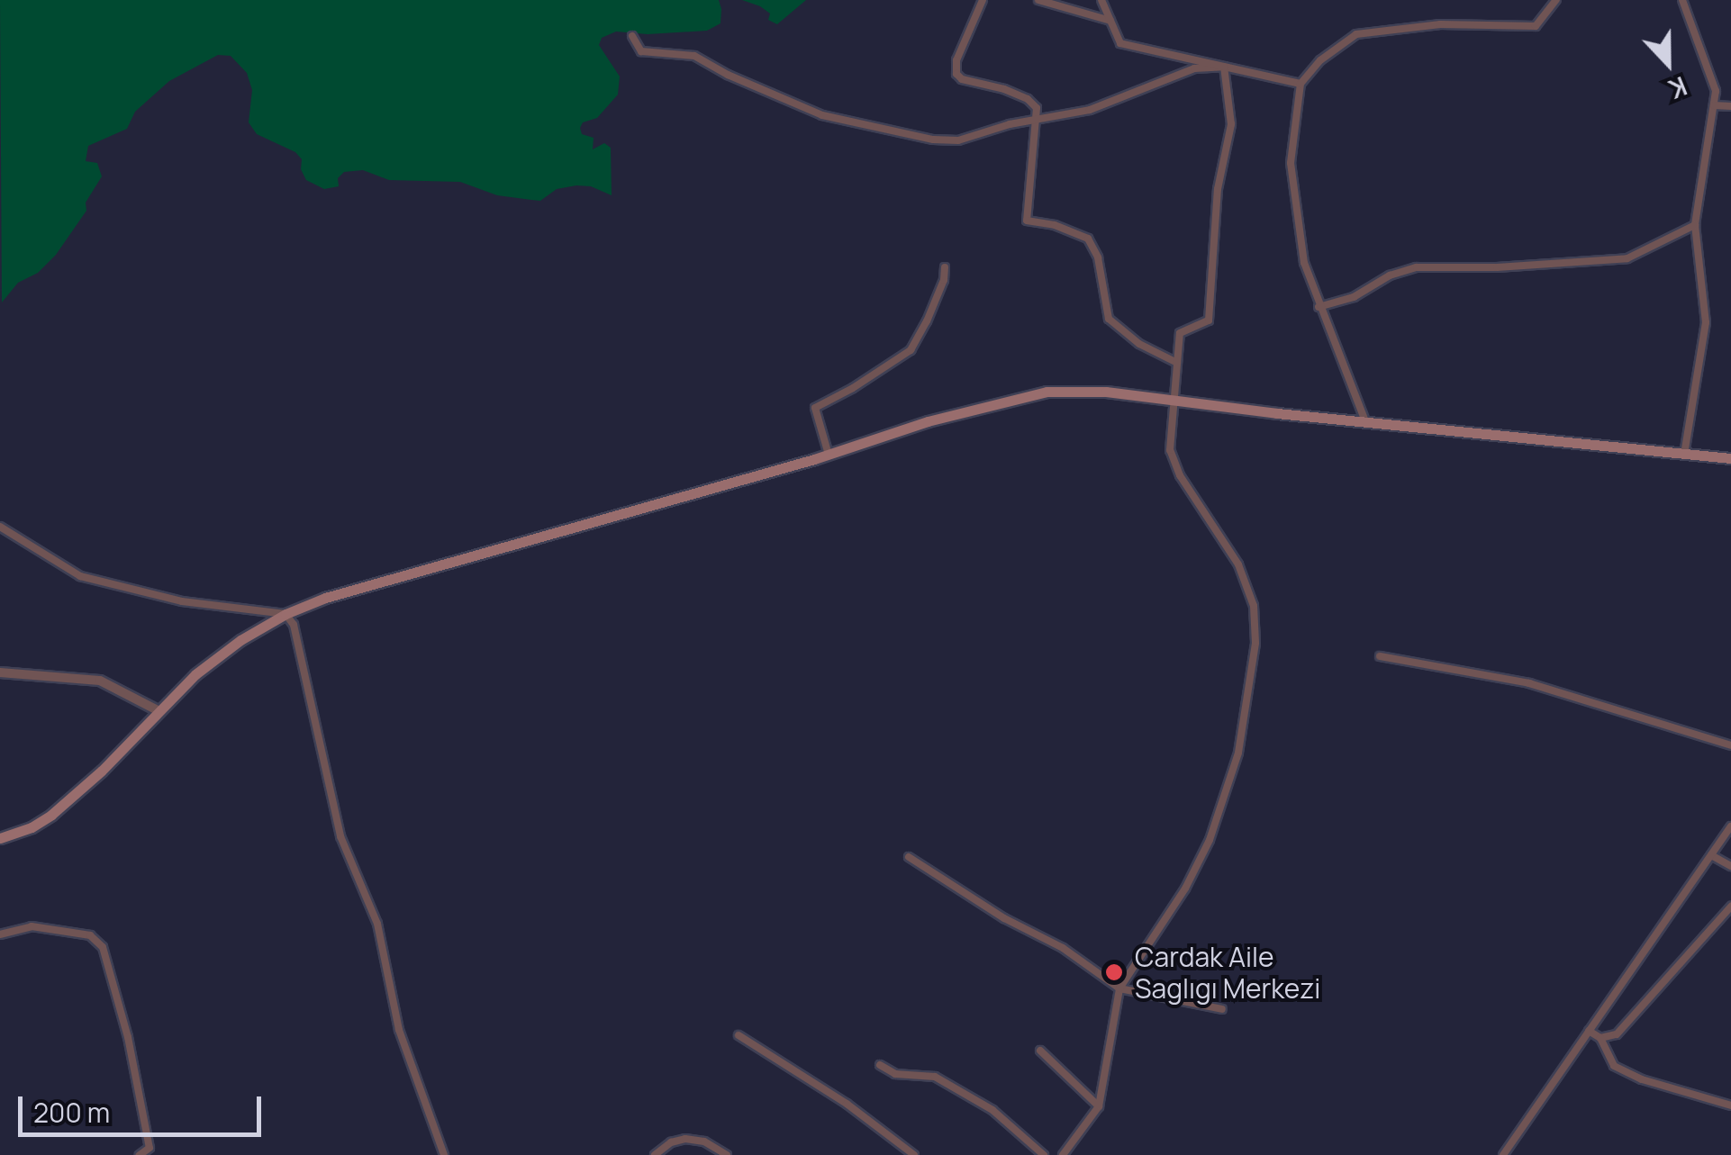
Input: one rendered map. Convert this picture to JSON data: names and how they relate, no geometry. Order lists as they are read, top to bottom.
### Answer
{
  "places": ["Cardak Aile Saglıgı Merkezi"],
  "scale_bar": "200 m",
  "north": "bottom"
}
